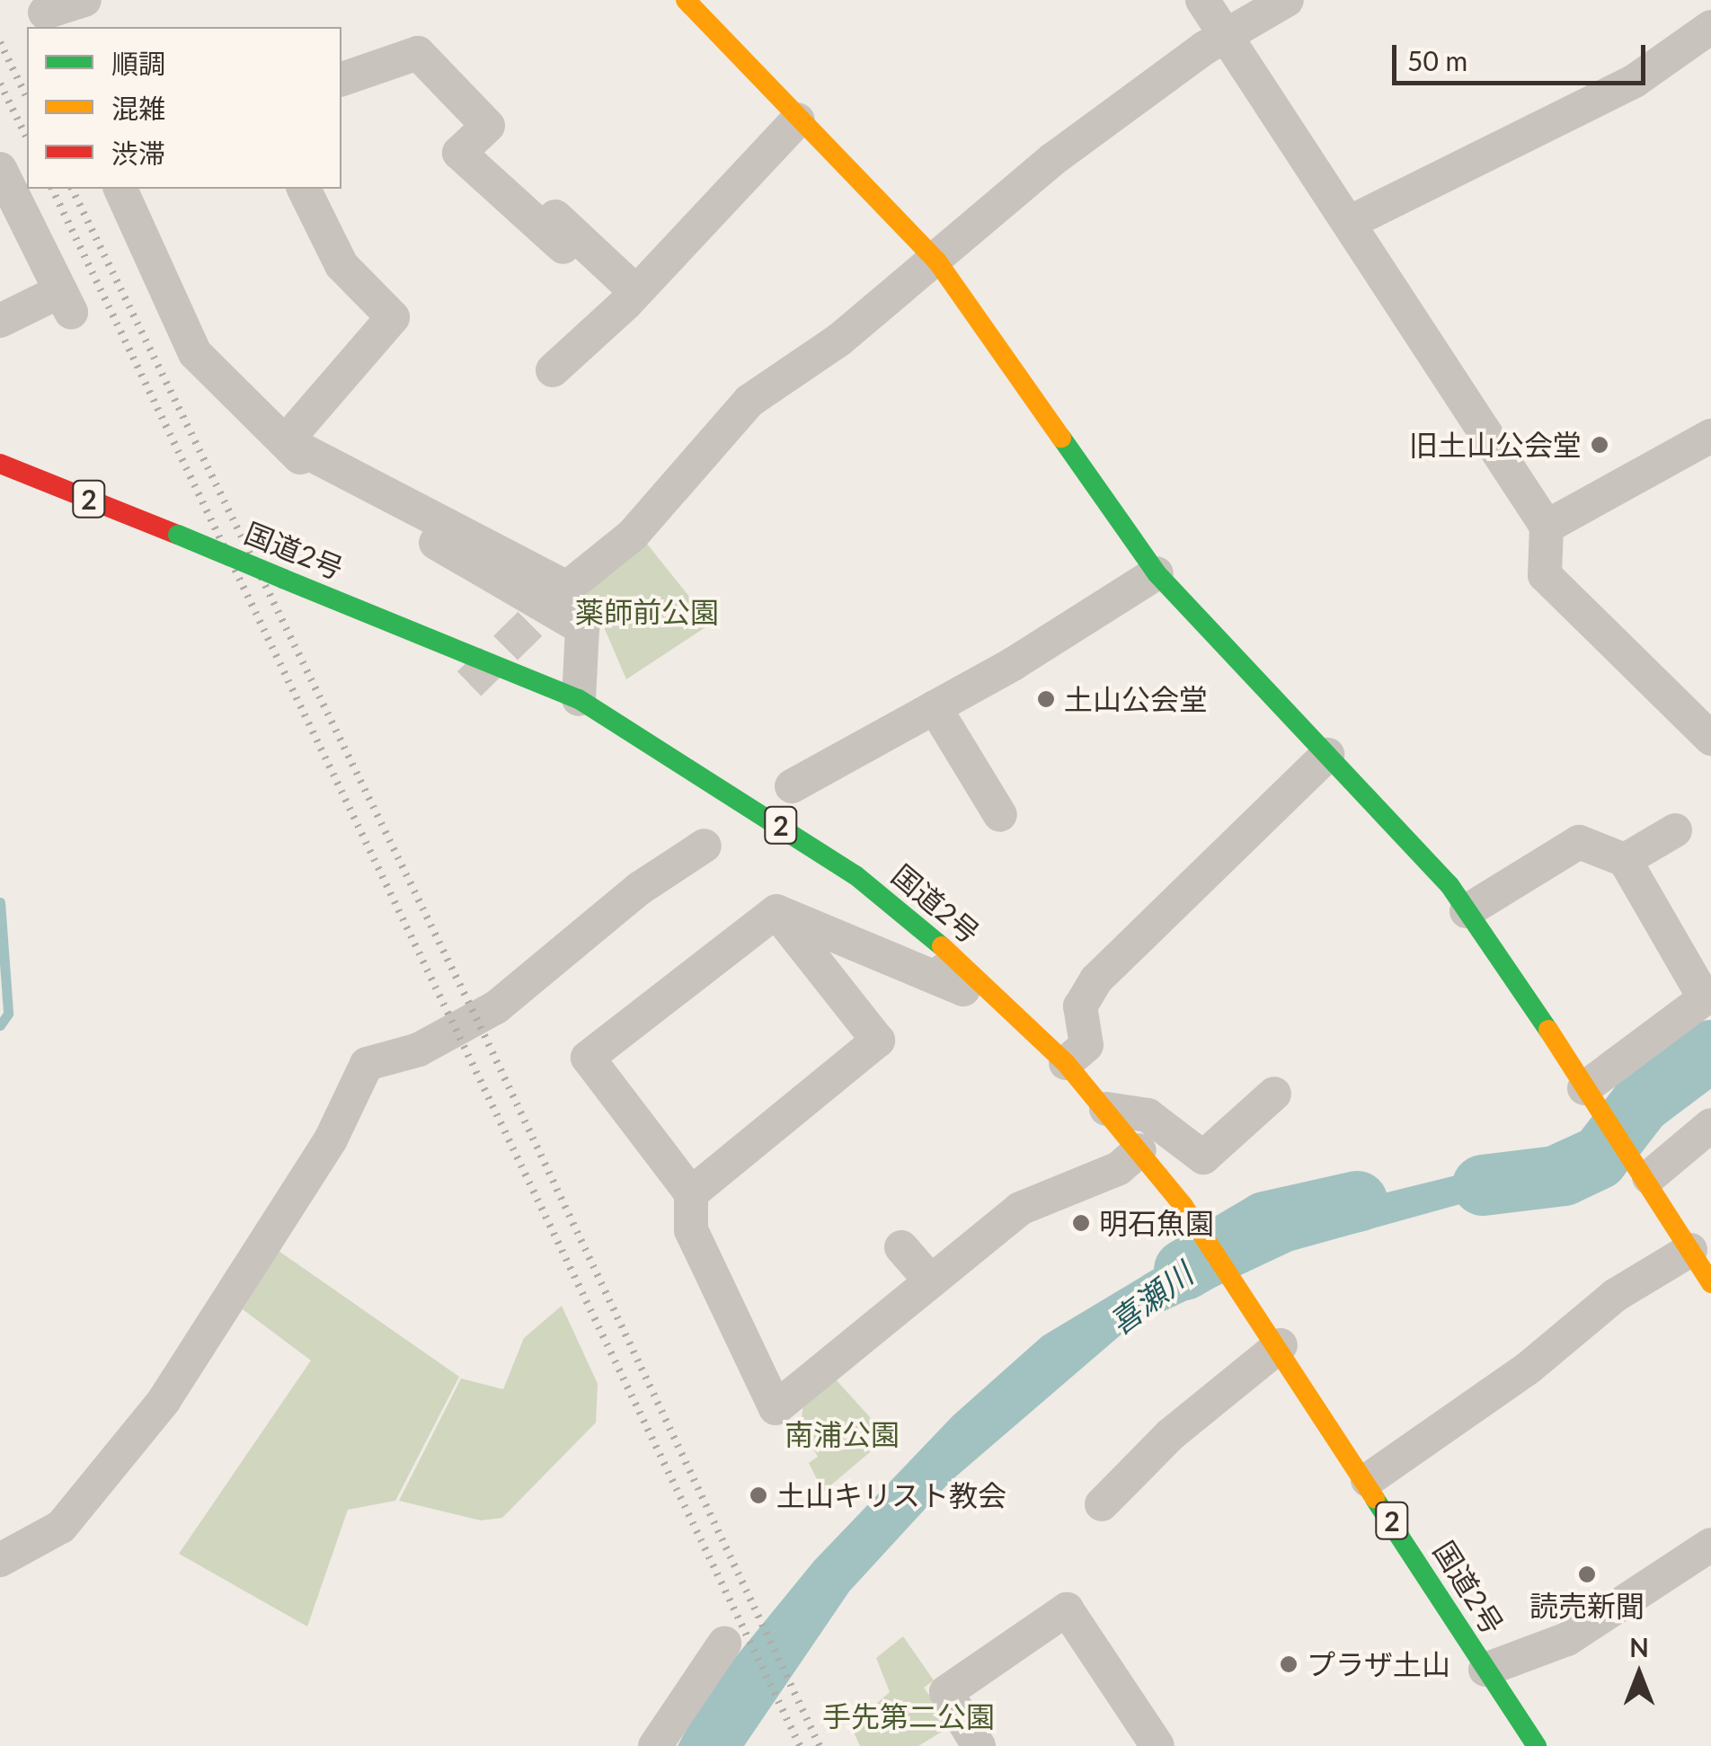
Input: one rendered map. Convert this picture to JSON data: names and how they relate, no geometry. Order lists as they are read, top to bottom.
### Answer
{
  "streets": {
    "main road": ["2", "国道2号"]
  },
  "water": ["喜瀬川"],
  "parks": ["薬師前公園", "南浦公園", "手先第二公園"],
  "places": [
    "旧土山公会堂",
    "土山公会堂",
    "明石魚園",
    "土山キリスト教会",
    "読売新聞",
    "プラザ土山"
  ],
  "legend": ["順調", "混雑", "渋滞"],
  "scale_bar": "50 m",
  "north": "top"
}
